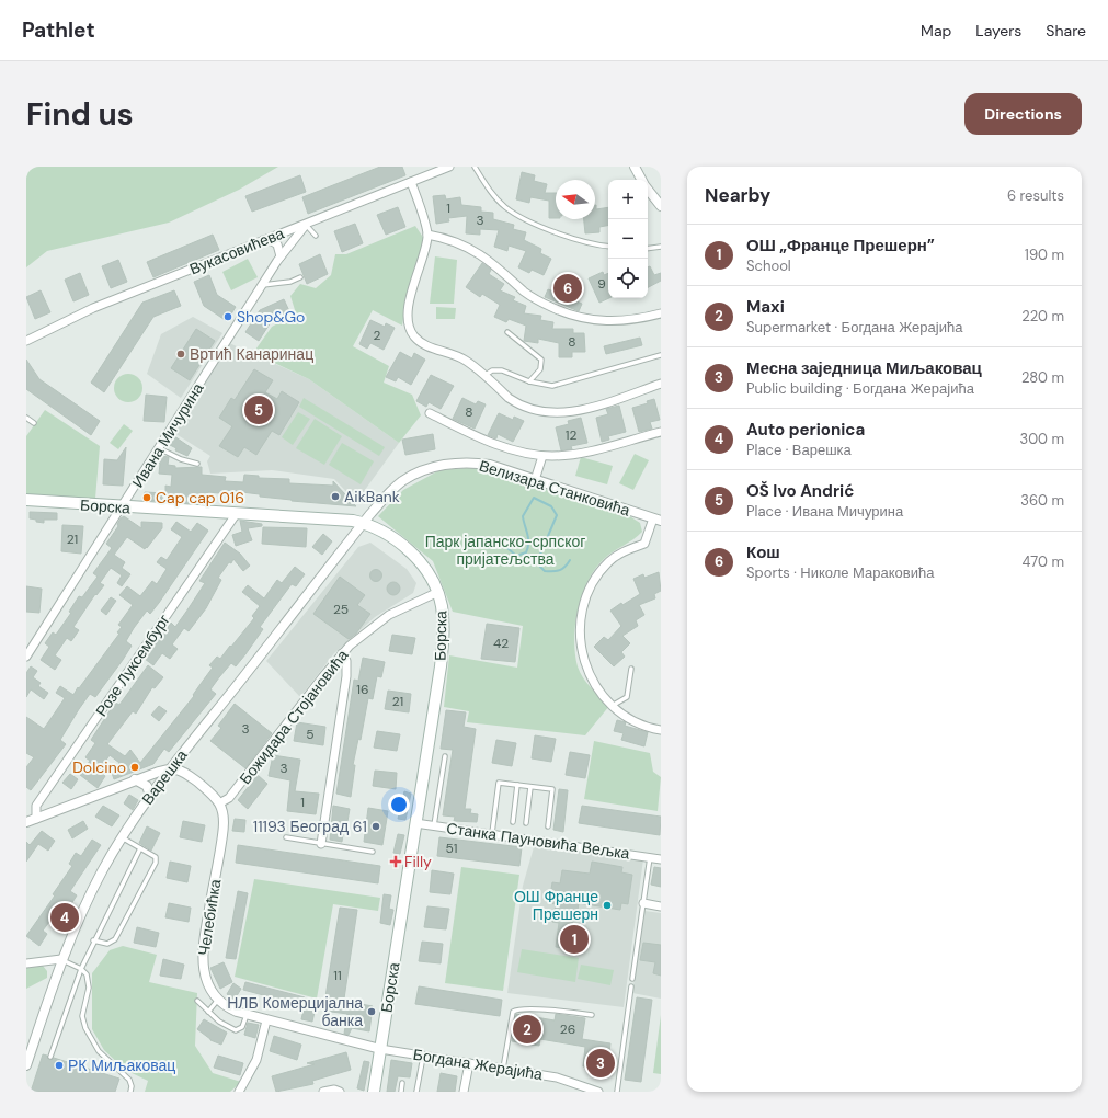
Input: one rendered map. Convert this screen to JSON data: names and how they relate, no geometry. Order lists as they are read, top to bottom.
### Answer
{
  "streets": {
    "main road": ["Борска"],
    "street": [
      "Вукасовићева",
      "Ивана Мичурина",
      "Велизара Станковића",
      "Розе Луксембург",
      "Божидара Стојановића",
      "Варешка",
      "Станка Пауновића Вељка",
      "Челебићка",
      "Богдана Жерајића"
    ]
  },
  "crossings": [
    ["Вукасовићева", "Ивана Мичурина"],
    ["Ивана Мичурина", "Борска"],
    ["Велизара Станковића", "Борска"],
    ["Велизара Станковића", "Варешка"],
    ["Борска", "Розе Луксембург"],
    ["Борска", "Божидара Стојановића"],
    ["Борска", "Варешка"],
    ["Борска", "Станка Пауновића Вељка"],
    ["Борска", "Челебићка"],
    ["Борска", "Богдана Жерајића"],
    ["Божидара Стојановића", "Челебићка"],
    ["Челебићка", "Богдана Жерајића"]
  ],
  "parks": ["Парк јапанско-српског пријатељства"],
  "places": {
    "other": [
      "Shop&Go",
      "Вртић Канаринац",
      "AikBank",
      "Cap cap 016",
      "Dolcino",
      "11193 Београд 61",
      "ОШ Франце Прешерн",
      "НЛБ Комерцијална банка",
      "РК Миљаковац"
    ],
    "health": ["Filly"]
  },
  "house_numbers": [
    "1",
    "3",
    "9",
    "2",
    "8",
    "8",
    "12",
    "21",
    "25",
    "42",
    "16",
    "21",
    "3",
    "5",
    "3",
    "1",
    "51",
    "11",
    "26"
  ],
  "north": "left",
  "page": {
    "header": "Pathlet",
    "nav": ["Map", "Layers", "Share"],
    "buttons": "Directions",
    "title": "Find us",
    "heading": ["Nearby", "6 results"],
    "map_buttons": ["+", "−"],
    "list": [
      {
        "mark": "1",
        "name": "ОШ „Франце Прешерн”",
        "note": "School",
        "value": "190 m"
      },
      {
        "mark": "2",
        "name": "Maxi",
        "note": "Supermarket · Богдана Жерајића",
        "value": "220 m"
      },
      {
        "mark": "3",
        "name": "Месна заједница Миљаковац",
        "note": "Public building · Богдана Жерајића",
        "value": "280 m"
      },
      {
        "mark": "4",
        "name": "Auto perionica",
        "note": "Place · Варешка",
        "value": "300 m"
      },
      {
        "mark": "5",
        "name": "OŠ Ivo Andrić",
        "note": "Place · Ивана Мичурина",
        "value": "360 m"
      },
      {
        "mark": "6",
        "name": "Кош",
        "note": "Sports · Николе Мараковића",
        "value": "470 m"
      }
    ],
    "pins": [
      "6",
      "5",
      "4",
      "1",
      "2",
      "3"
    ]
  }
}
